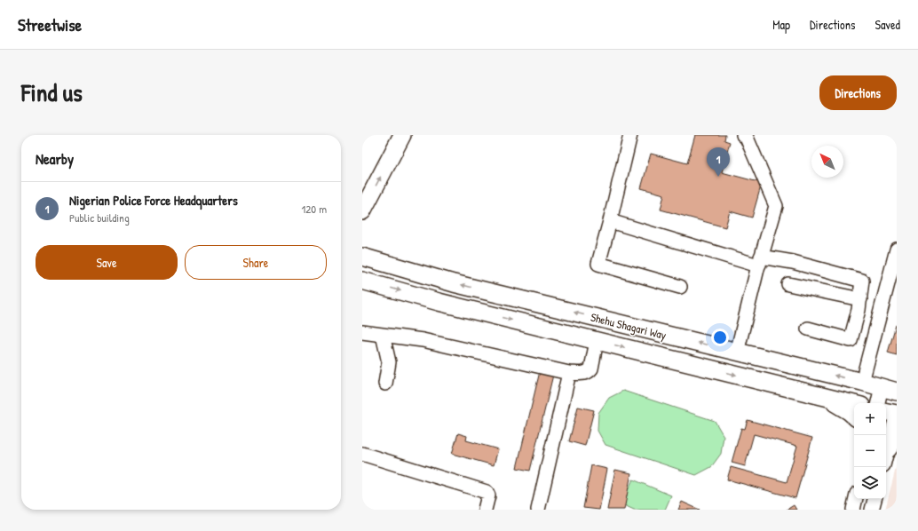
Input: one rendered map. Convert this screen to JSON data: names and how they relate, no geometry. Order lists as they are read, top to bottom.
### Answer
{
  "streets": {
    "main road": ["Shehu Shagari Way"]
  },
  "north": "top left",
  "page": {
    "header": "Streetwise",
    "nav": ["Map", "Directions", "Saved"],
    "title": "Find us",
    "buttons": [
      "Directions",
      ["Save", "Share"]
    ],
    "heading": "Nearby",
    "pins": "1",
    "list": [
      {
        "mark": "1",
        "name": "Nigerian Police Force Headquarters",
        "note": "Public building",
        "value": "120 m"
      }
    ],
    "map_buttons": ["+", "−"]
  }
}
